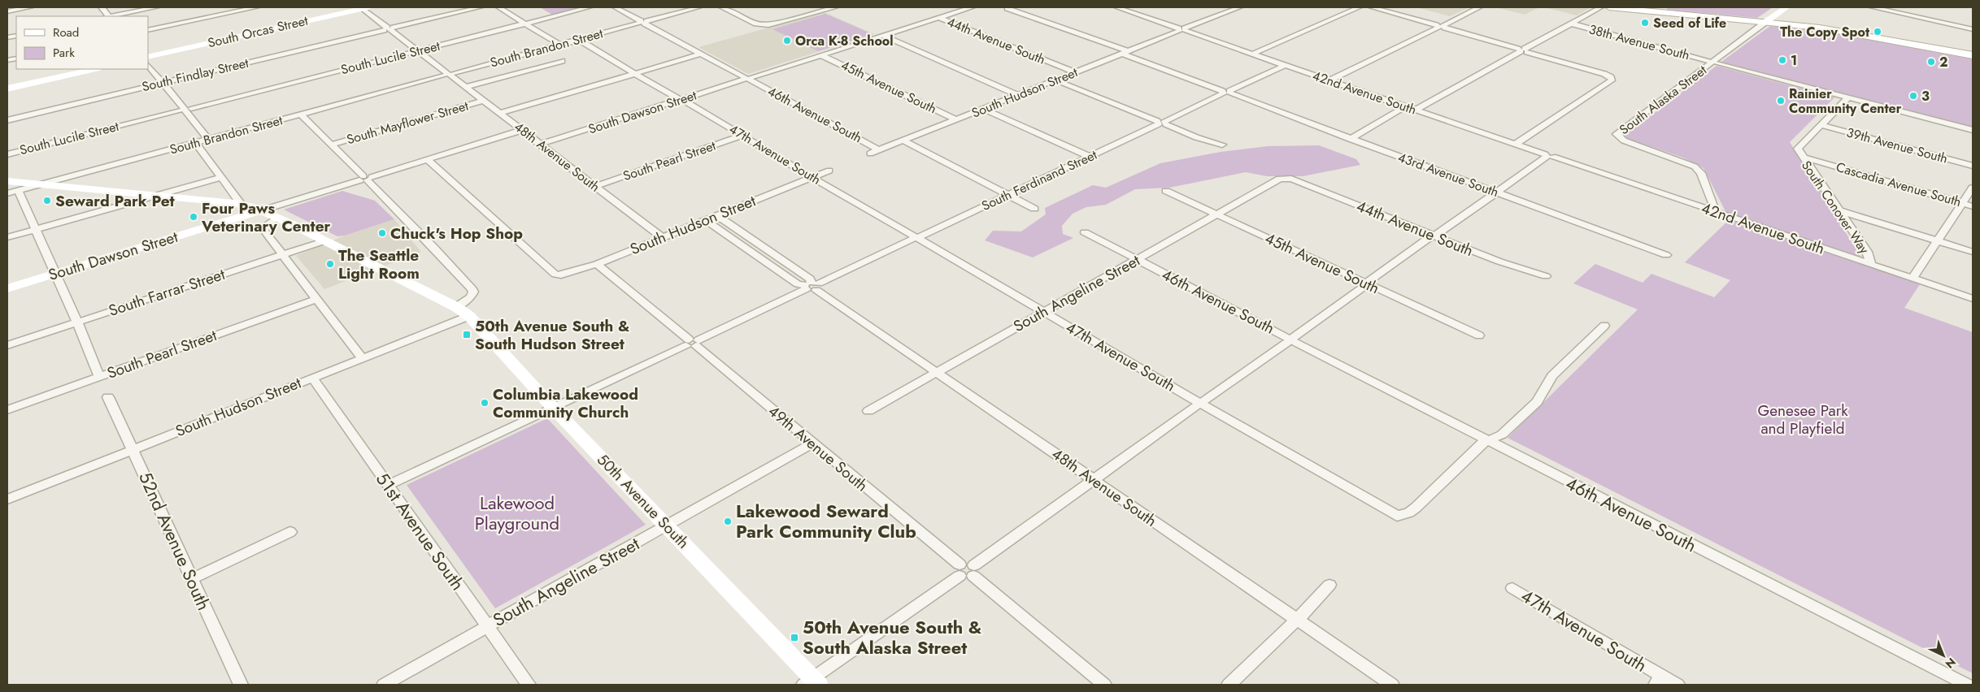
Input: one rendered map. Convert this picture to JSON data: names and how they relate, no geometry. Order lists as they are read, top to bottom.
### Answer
{
  "streets": {
    "street": [
      "South Orcas Street",
      "44th Avenue South",
      "38th Avenue South",
      "South Brandon Street",
      "South Lucile Street",
      "South Findlay Street",
      "45th Avenue South",
      "South Hudson Street",
      "42nd Avenue South",
      "South Alaska Street",
      "South Dawson Street",
      "46th Avenue South",
      "South Mayflower Street",
      "39th Avenue South",
      "47th Avenue South",
      "48th Avenue South",
      "South Pearl Street",
      "43rd Avenue South",
      "South Ferdinand Street",
      "Cascadia Avenue South",
      "South Conover Way",
      "South Farrar Street",
      "South Angeline Street",
      "49th Avenue South",
      "50th Avenue South",
      "51st Avenue South",
      "52nd Avenue South"
    ]
  },
  "crossings": [
    ["South Orcas Street", "48th Avenue South"],
    ["44th Avenue South", "South Hudson Street"],
    ["44th Avenue South", "South Dawson Street"],
    ["44th Avenue South", "South Ferdinand Street"],
    ["44th Avenue South", "South Angeline Street"],
    ["38th Avenue South", "South Alaska Street"],
    ["38th Avenue South", "South Conover Way"],
    ["South Brandon Street", "46th Avenue South"],
    ["South Brandon Street", "47th Avenue South"],
    ["South Brandon Street", "48th Avenue South"],
    ["South Lucile Street", "48th Avenue South"],
    ["South Findlay Street", "48th Avenue South"],
    ["45th Avenue South", "South Hudson Street"],
    ["45th Avenue South", "South Dawson Street"],
    ["45th Avenue South", "South Angeline Street"],
    ["South Hudson Street", "42nd Avenue South"],
    ["South Hudson Street", "South Dawson Street"],
    ["South Hudson Street", "46th Avenue South"],
    ["South Hudson Street", "47th Avenue South"],
    ["South Hudson Street", "48th Avenue South"],
    ["South Hudson Street", "43rd Avenue South"],
    ["South Hudson Street", "49th Avenue South"],
    ["South Hudson Street", "50th Avenue South"],
    ["South Hudson Street", "51st Avenue South"],
    ["South Hudson Street", "52nd Avenue South"],
    ["42nd Avenue South", "South Alaska Street"],
    ["42nd Avenue South", "South Ferdinand Street"],
    ["42nd Avenue South", "South Conover Way"],
    ["South Dawson Street", "46th Avenue South"],
    ["South Dawson Street", "47th Avenue South"],
    ["South Dawson Street", "48th Avenue South"],
    ["46th Avenue South", "47th Avenue South"],
    ["46th Avenue South", "South Angeline Street"],
    ["South Mayflower Street", "48th Avenue South"],
    ["39th Avenue South", "South Conover Way"],
    ["47th Avenue South", "South Pearl Street"],
    ["47th Avenue South", "South Ferdinand Street"],
    ["47th Avenue South", "South Angeline Street"],
    ["48th Avenue South", "South Pearl Street"],
    ["48th Avenue South", "South Ferdinand Street"],
    ["48th Avenue South", "South Angeline Street"],
    ["43rd Avenue South", "South Ferdinand Street"],
    ["South Ferdinand Street", "49th Avenue South"],
    ["South Ferdinand Street", "50th Avenue South"],
    ["South Ferdinand Street", "51st Avenue South"],
    ["Cascadia Avenue South", "South Conover Way"],
    ["South Angeline Street", "49th Avenue South"],
    ["South Angeline Street", "50th Avenue South"],
    ["South Angeline Street", "51st Avenue South"]
  ],
  "parks": ["Genesee Park and Playfield", "Lakewood Playground"],
  "places": {
    "other": [
      "Seed of Life",
      "The Copy Spot",
      "Orca K-8 School",
      "1",
      "2",
      "3",
      "Rainier Community Center",
      "Seward Park Pet",
      "Four Paws Veterinary Center",
      "Chuck's Hop Shop",
      "The Seattle Light Room",
      "Columbia Lakewood Community Church",
      "Lakewood Seward Park Community Club"
    ],
    "transit": ["50th Avenue South & South Hudson Street", "50th Avenue South & South Alaska Street"]
  },
  "legend": ["Road", "Park"],
  "north": "bottom right"
}
